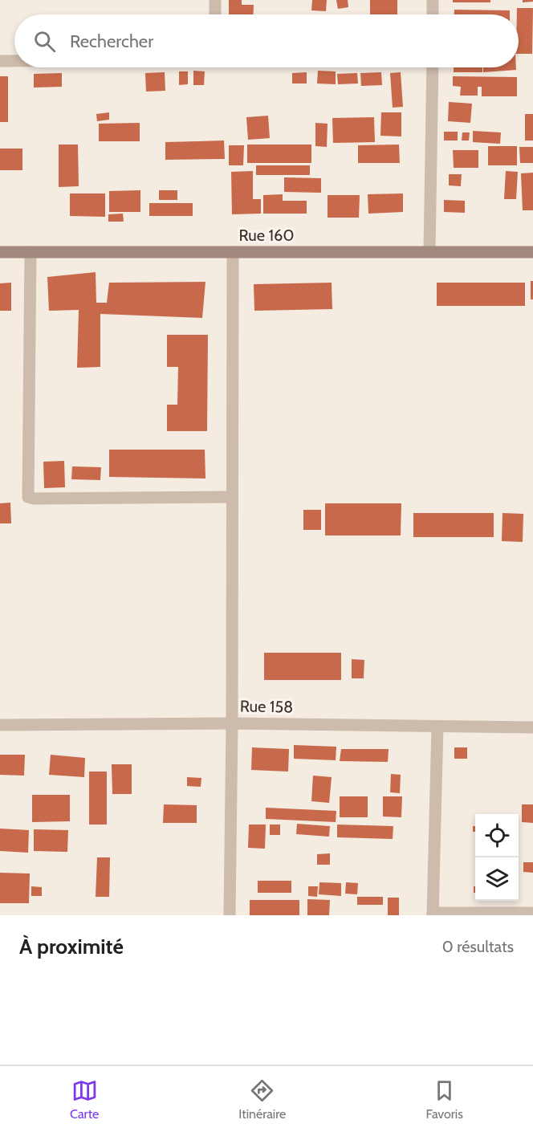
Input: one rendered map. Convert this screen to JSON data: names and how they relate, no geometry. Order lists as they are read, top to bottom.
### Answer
{
  "streets": {
    "street": ["Rue 160", "Rue 158"]
  },
  "page": {
    "search": "Rechercher",
    "heading": ["À proximité", "0 résultats"],
    "nav": ["Carte", "Itinéraire", "Favoris"]
  }
}
